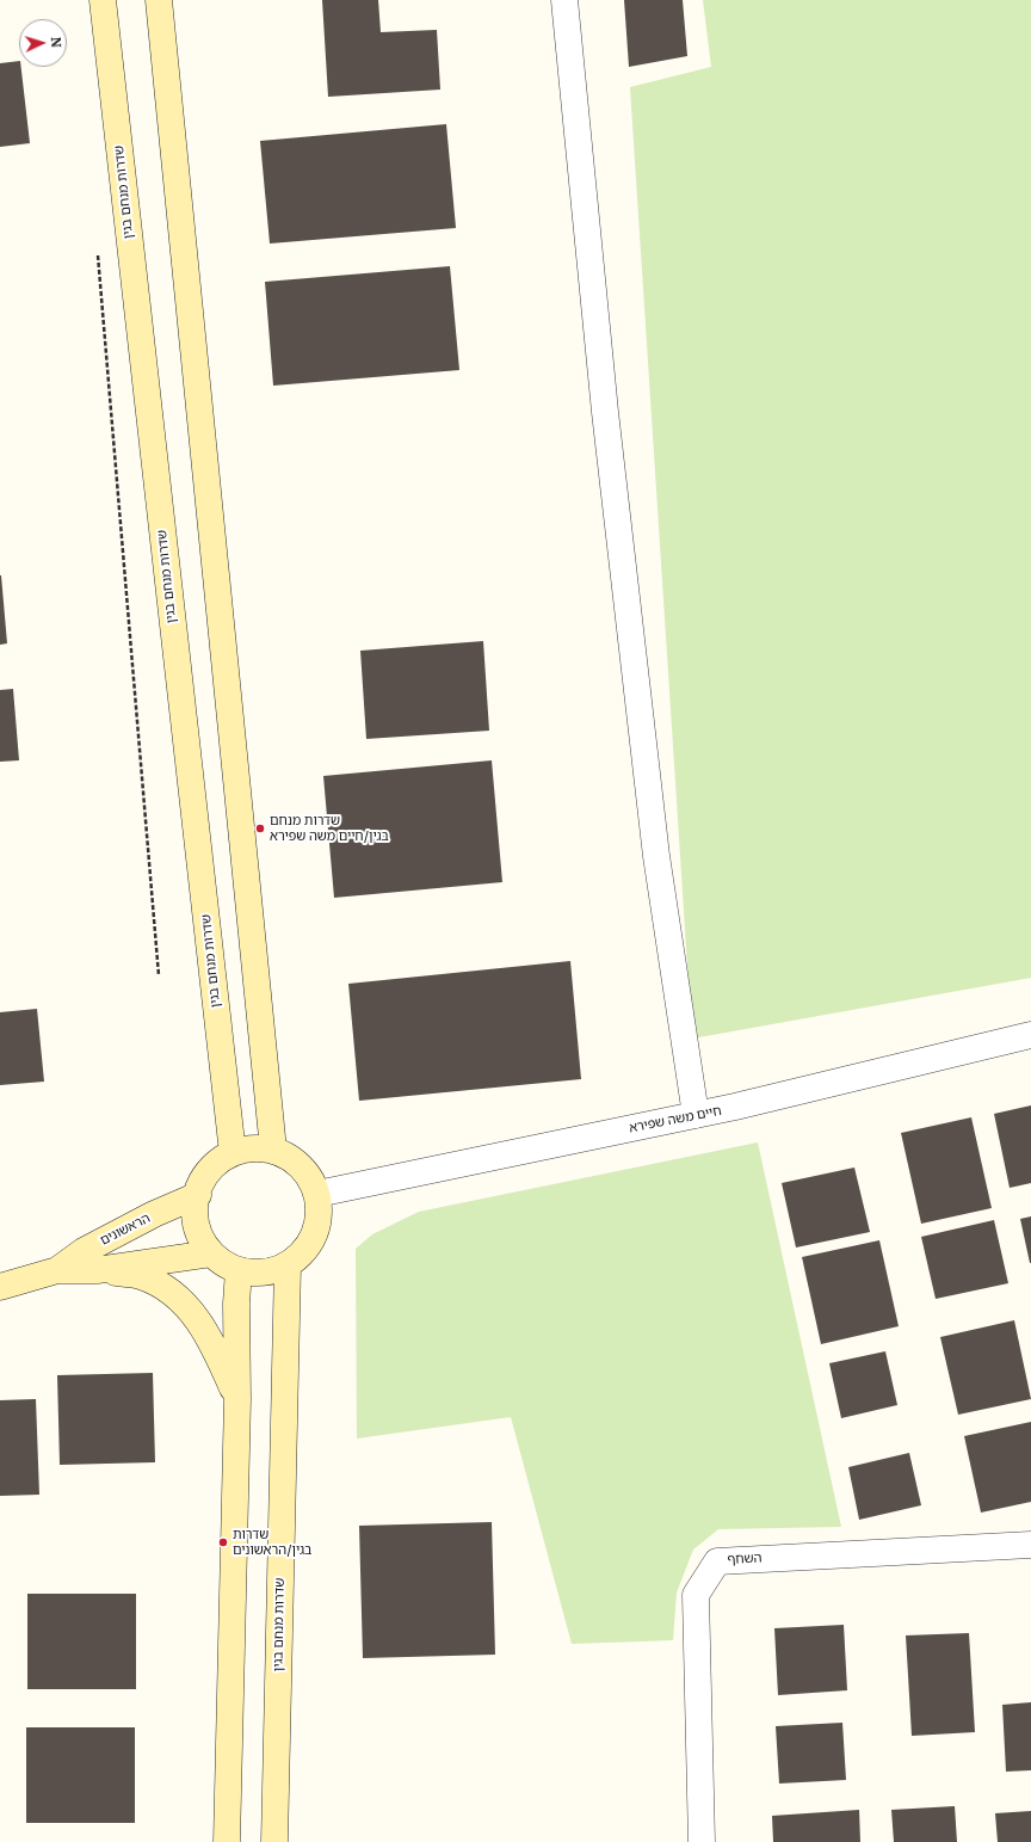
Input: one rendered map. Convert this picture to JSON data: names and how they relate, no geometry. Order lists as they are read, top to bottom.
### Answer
{
  "streets": {
    "street": [
      "שדרות מנחם בגין",
      "חיים משה שפירא",
      "הראשונים",
      "השחף"
    ]
  },
  "crossings": [
    ["שדרות מנחם בגין", "חיים משה שפירא"],
    ["שדרות מנחם בגין", "הראשונים"],
    ["חיים משה שפירא", "הראשונים"]
  ],
  "places": ["שדרות מנחם בגין/חיים משה שפירא", "שדרות בגין/הראשונים"],
  "north": "right"
}
